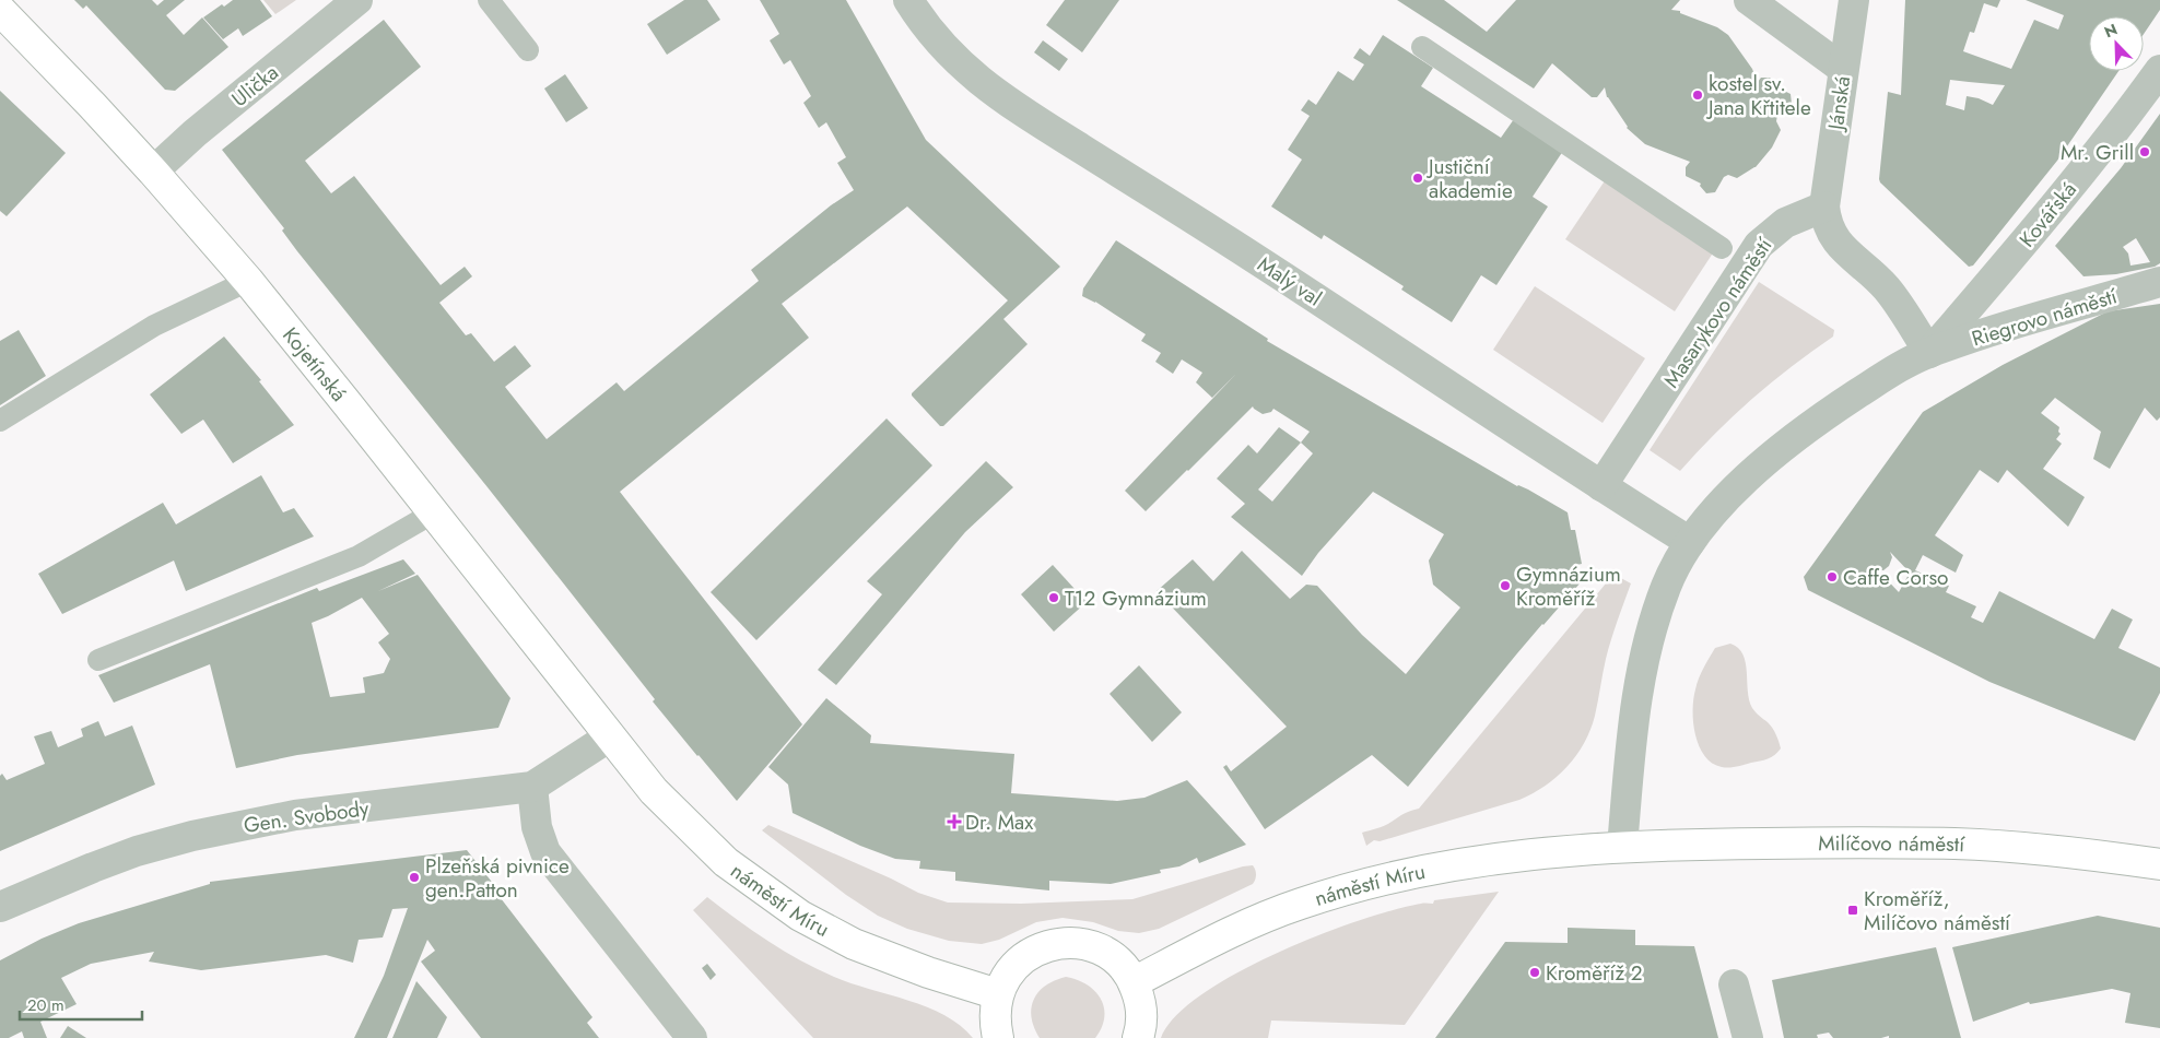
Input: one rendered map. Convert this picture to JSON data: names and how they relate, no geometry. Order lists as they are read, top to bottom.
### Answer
{
  "streets": {
    "main road": ["Kojetínská", "Milíčovo náměstí", "náměstí Míru"],
    "street": [
      "Ulička",
      "Jánská",
      "Kovářská",
      "Malý val",
      "Masarykovo náměstí",
      "Riegrovo náměstí",
      "Gen. Svobody"
    ]
  },
  "crossings": [
    ["Ulička", "Kojetínská"],
    ["Jánská", "Masarykovo náměstí"],
    ["Kovářská", "Riegrovo náměstí"],
    ["Malý val", "Masarykovo náměstí"],
    ["Kojetínská", "Gen. Svobody"],
    ["Kojetínská", "náměstí Míru"],
    ["Gen. Svobody", "náměstí Míru"],
    ["Milíčovo náměstí", "náměstí Míru"]
  ],
  "places": {
    "other": [
      "kostel sv. Jana Křtitele",
      "Mr. Grill",
      "Justiční akademie",
      "Caffe Corso",
      "Gymnázium Kroměříž",
      "T12 Gymnázium",
      "Plzeňská pivnice gen.Patton",
      "Kroměříž 2"
    ],
    "health": ["Dr. Max"],
    "transit": ["Kroměříž, Milíčovo náměstí"]
  },
  "scale_bar": "20 m",
  "north": "top left"
}
